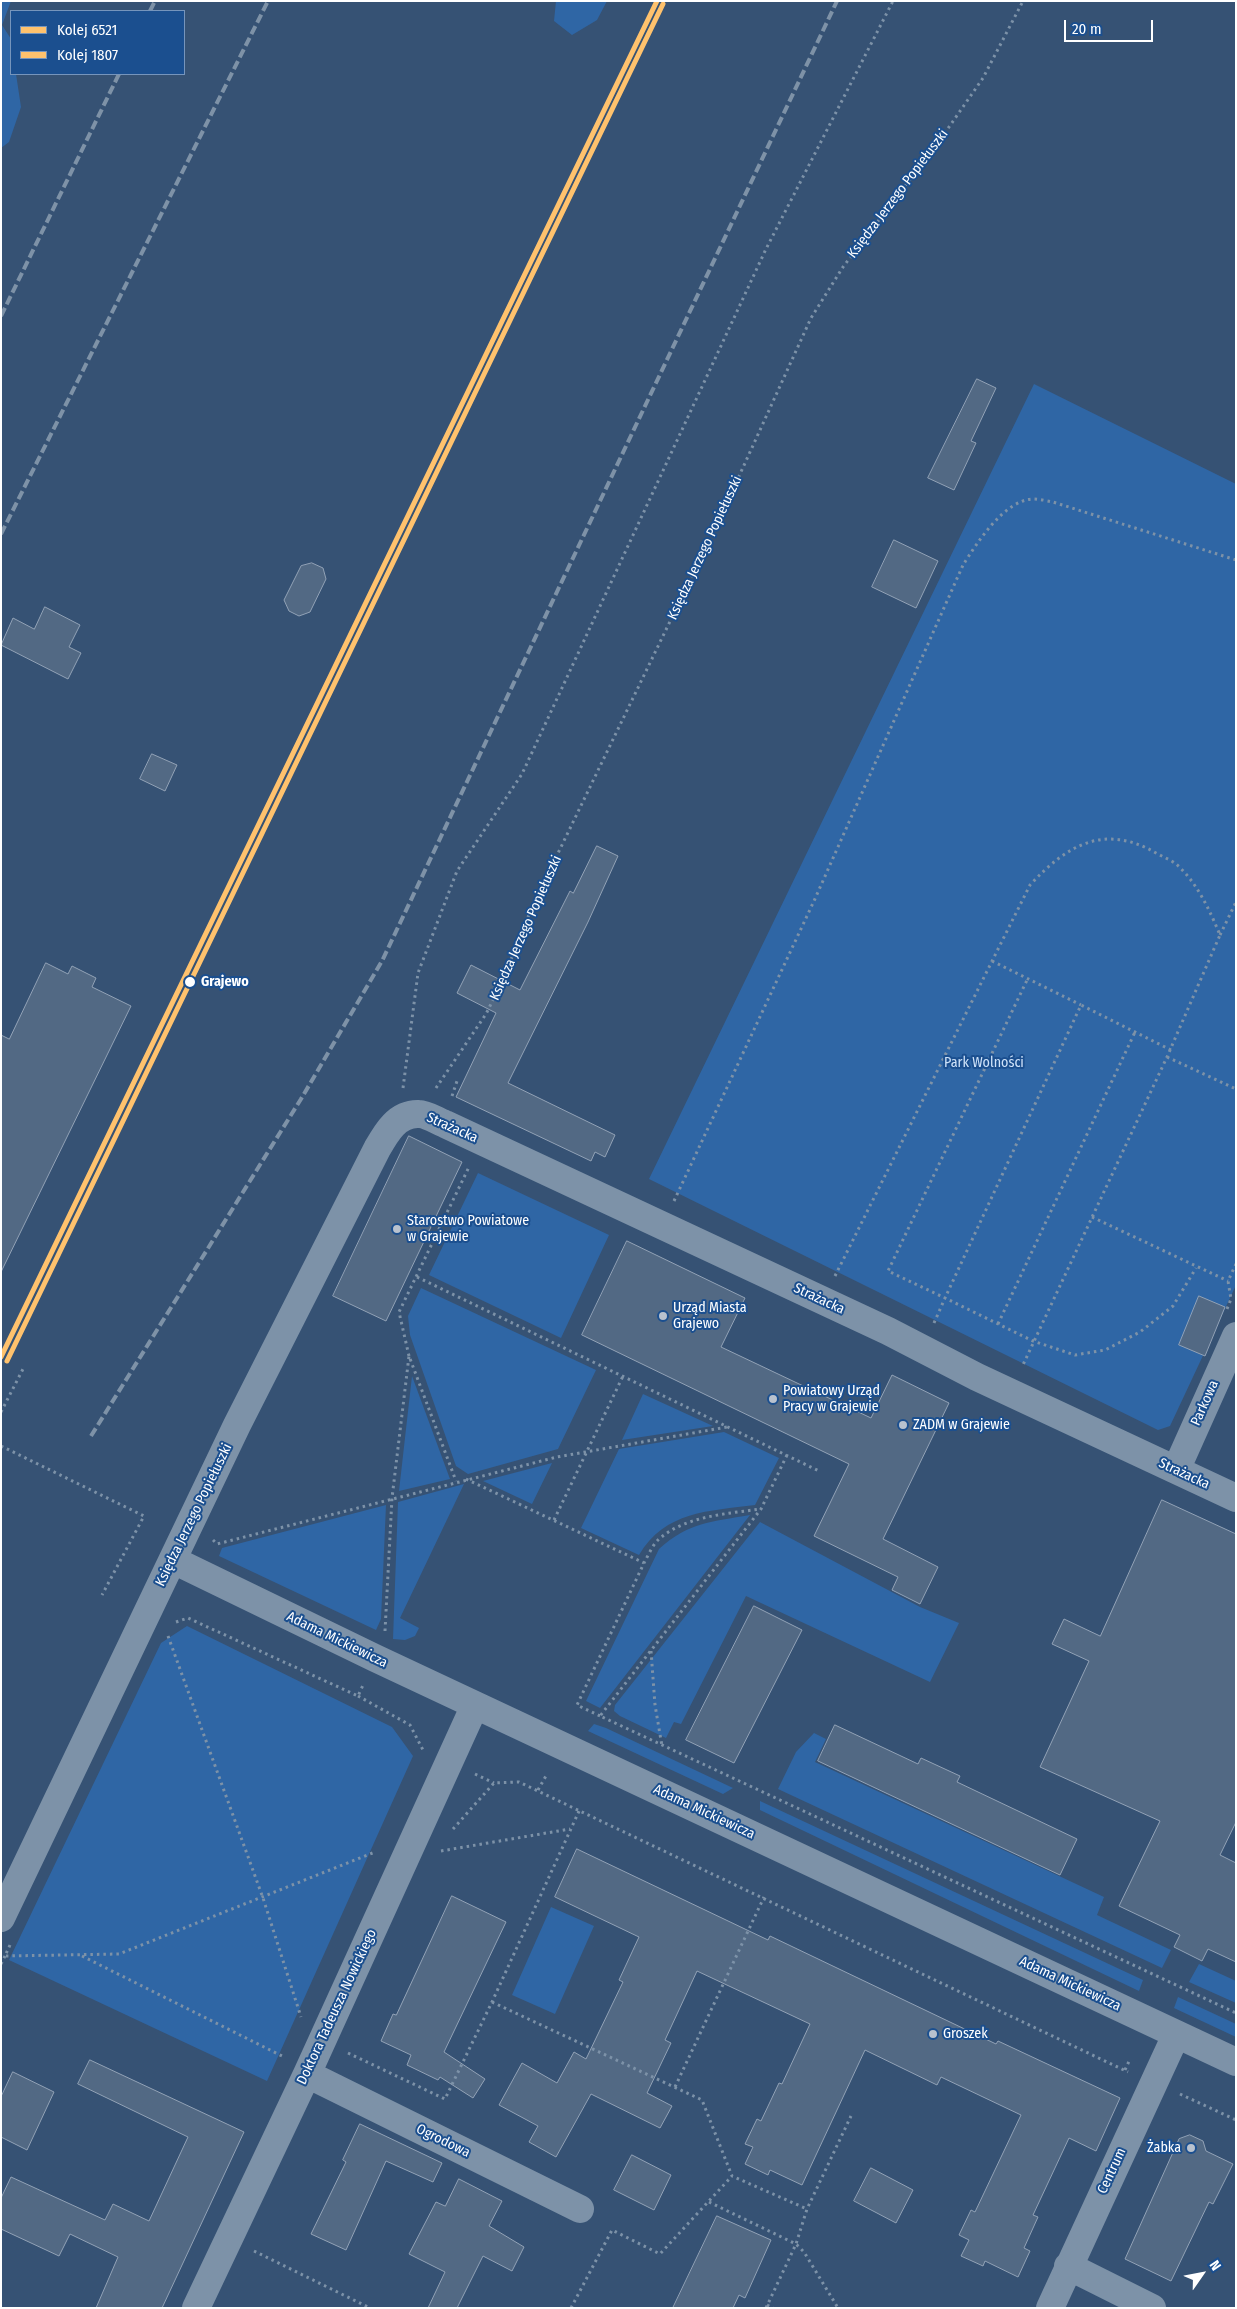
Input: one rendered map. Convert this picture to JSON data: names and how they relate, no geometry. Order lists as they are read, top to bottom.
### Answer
{
  "streets": {
    "street": [
      "Księdza Jerzego Popiełuszki",
      "Strażacka",
      "Parkowa",
      "Adama Mickiewicza",
      "Doktora Tadeusza Nowickiego",
      "Ogrodowa",
      "Centrum"
    ]
  },
  "crossings": [
    ["Księdza Jerzego Popiełuszki", "Strażacka"],
    ["Księdza Jerzego Popiełuszki", "Adama Mickiewicza"],
    ["Strażacka", "Parkowa"],
    ["Adama Mickiewicza", "Doktora Tadeusza Nowickiego"],
    ["Adama Mickiewicza", "Centrum"],
    ["Doktora Tadeusza Nowickiego", "Ogrodowa"]
  ],
  "parks": ["Park Wolności"],
  "places": [
    "Grajewo",
    "Starostwo Powiatowe w Grajewie",
    "Urząd Miasta Grajewo",
    "Powiatowy Urząd Pracy w Grajewie",
    "ZADM w Grajewie",
    "Groszek",
    "Żabka"
  ],
  "lines": ["rail line 6521", "rail line 1807"],
  "legend": ["Kolej 6521", "Kolej 1807"],
  "scale_bar": "20 m",
  "north": "top right"
}
